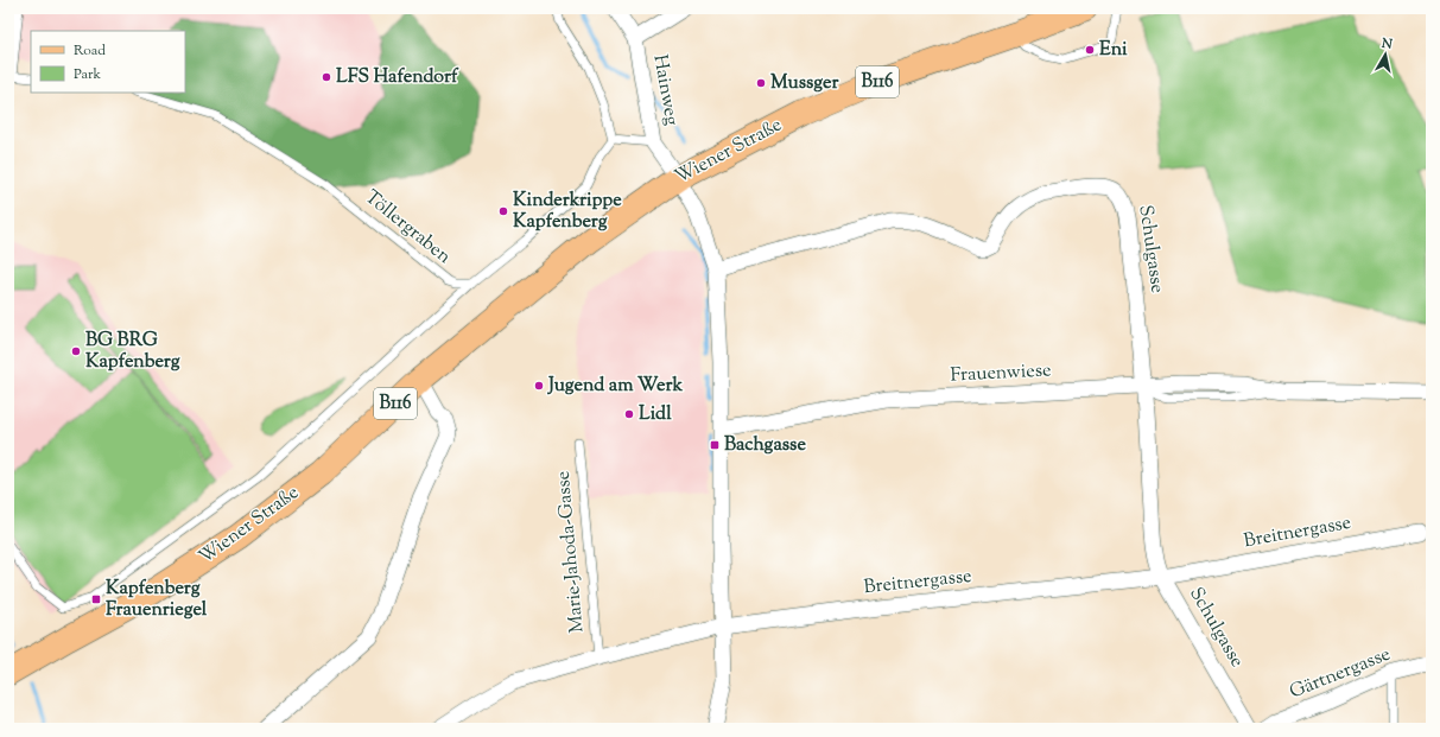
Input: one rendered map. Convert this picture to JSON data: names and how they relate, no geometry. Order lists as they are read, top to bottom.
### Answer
{
  "streets": {
    "main road": ["B116", "Wiener Straße"],
    "street": [
      "Hainweg",
      "Schulgasse",
      "Frauenwiese",
      "Breitnergasse",
      "Gärtnergasse"
    ],
    "lane": ["Töllergraben", "Marie-Jahoda-Gasse"]
  },
  "crossings": [
    ["Hainweg", "Wiener Straße"],
    ["Schulgasse", "Frauenwiese"],
    ["Schulgasse", "Breitnergasse"],
    ["Breitnergasse", "Marie-Jahoda-Gasse"]
  ],
  "places": {
    "other": [
      "Eni",
      "LFS Hafendorf",
      "Mussger",
      "Kinderkrippe Kapfenberg",
      "BG BRG Kapfenberg",
      "Jugend am Werk",
      "Lidl"
    ],
    "transit": ["Bachgasse", "Kapfenberg Frauenriegel"]
  },
  "legend": ["Road", "Park"],
  "north": "top"
}
